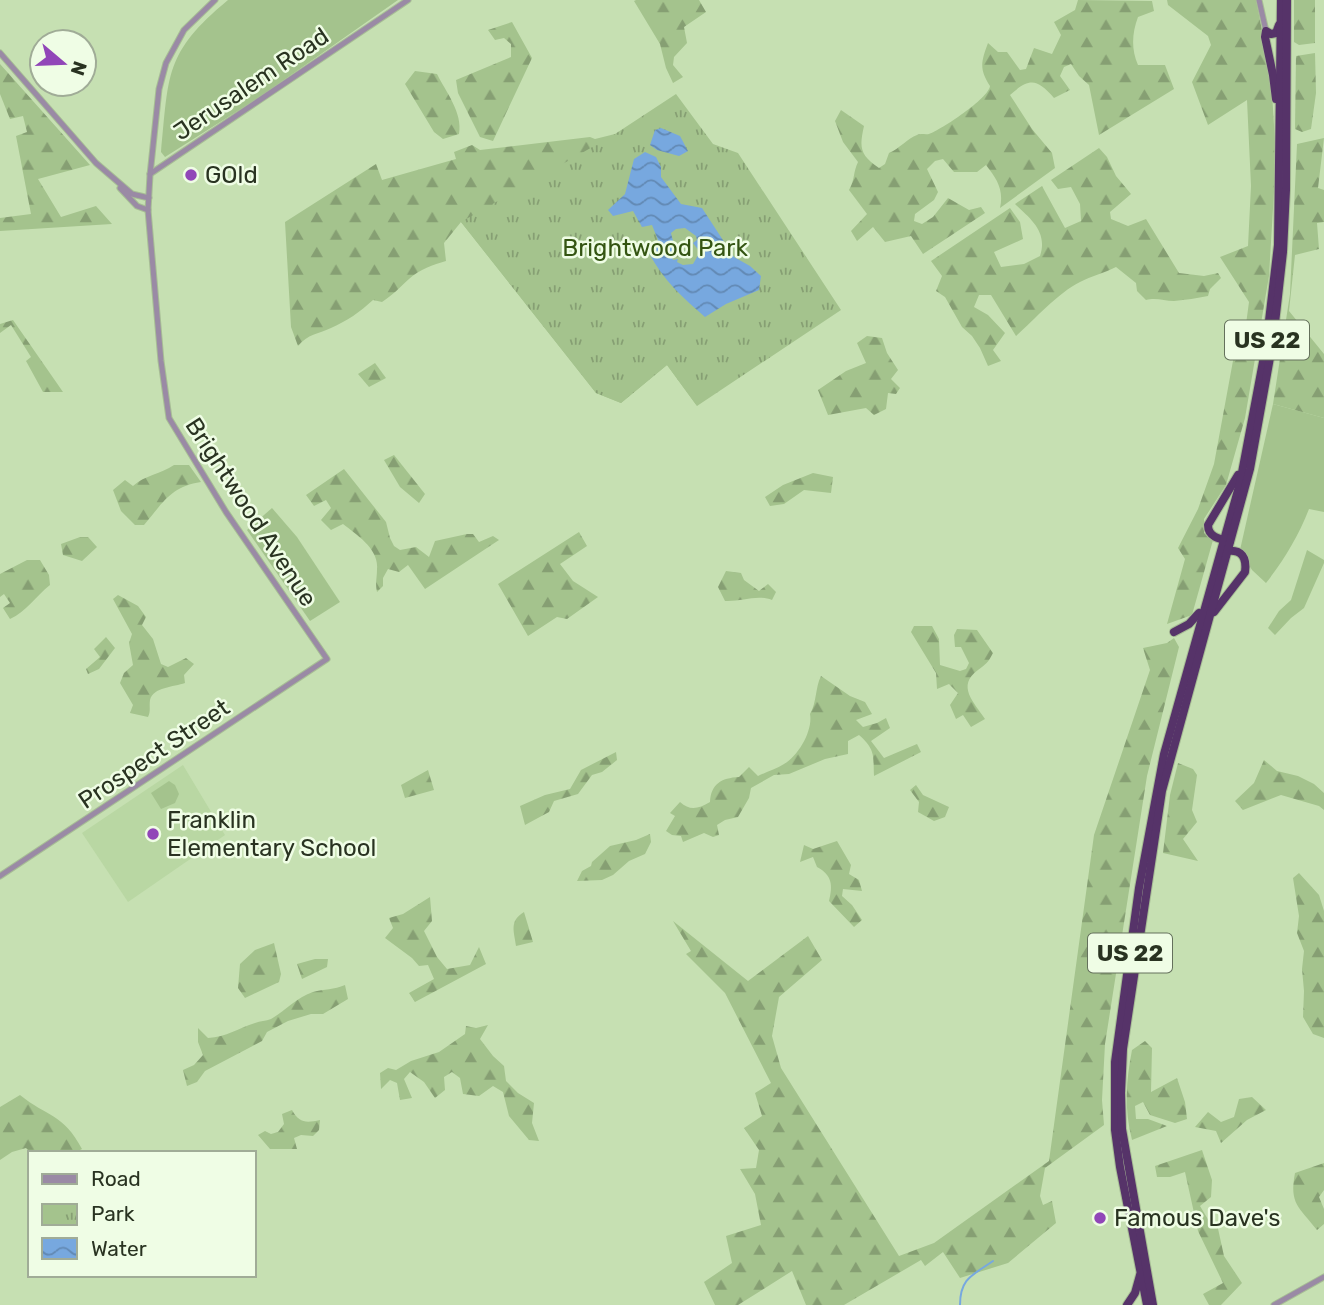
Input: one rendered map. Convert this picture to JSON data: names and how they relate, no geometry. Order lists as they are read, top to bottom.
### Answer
{
  "streets": {
    "highway": ["US 22"],
    "street": ["Jerusalem Road", "Brightwood Avenue", "Prospect Street"]
  },
  "crossings": [
    ["Jerusalem Road", "Brightwood Avenue"],
    ["Brightwood Avenue", "Prospect Street"]
  ],
  "parks": ["Brightwood Park"],
  "places": ["GOld", "Franklin Elementary School", "Famous Dave's"],
  "legend": ["Road", "Park", "Water"],
  "north": "right"
}
